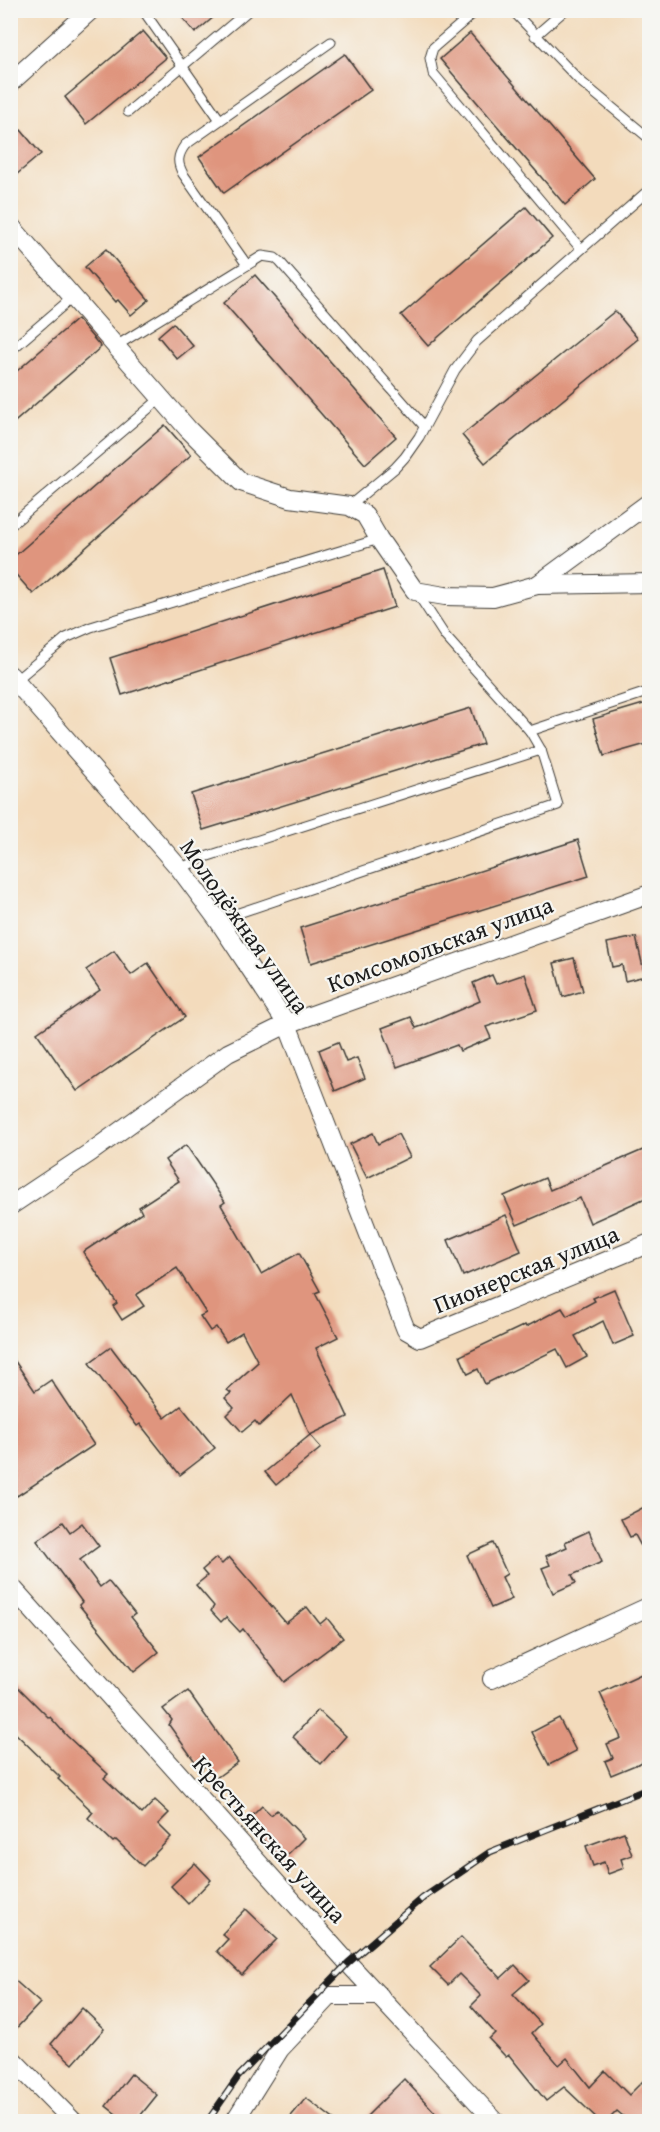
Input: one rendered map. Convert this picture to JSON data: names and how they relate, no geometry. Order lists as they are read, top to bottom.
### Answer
{
  "streets": {
    "street": [
      "Молодёжная улица",
      "Комсомольская улица",
      "Пионерская улица",
      "Крестьянская улица"
    ]
  },
  "crossings": [
    ["Молодёжная улица", "Комсомольская улица"],
    ["Молодёжная улица", "Пионерская улица"]
  ]
}
